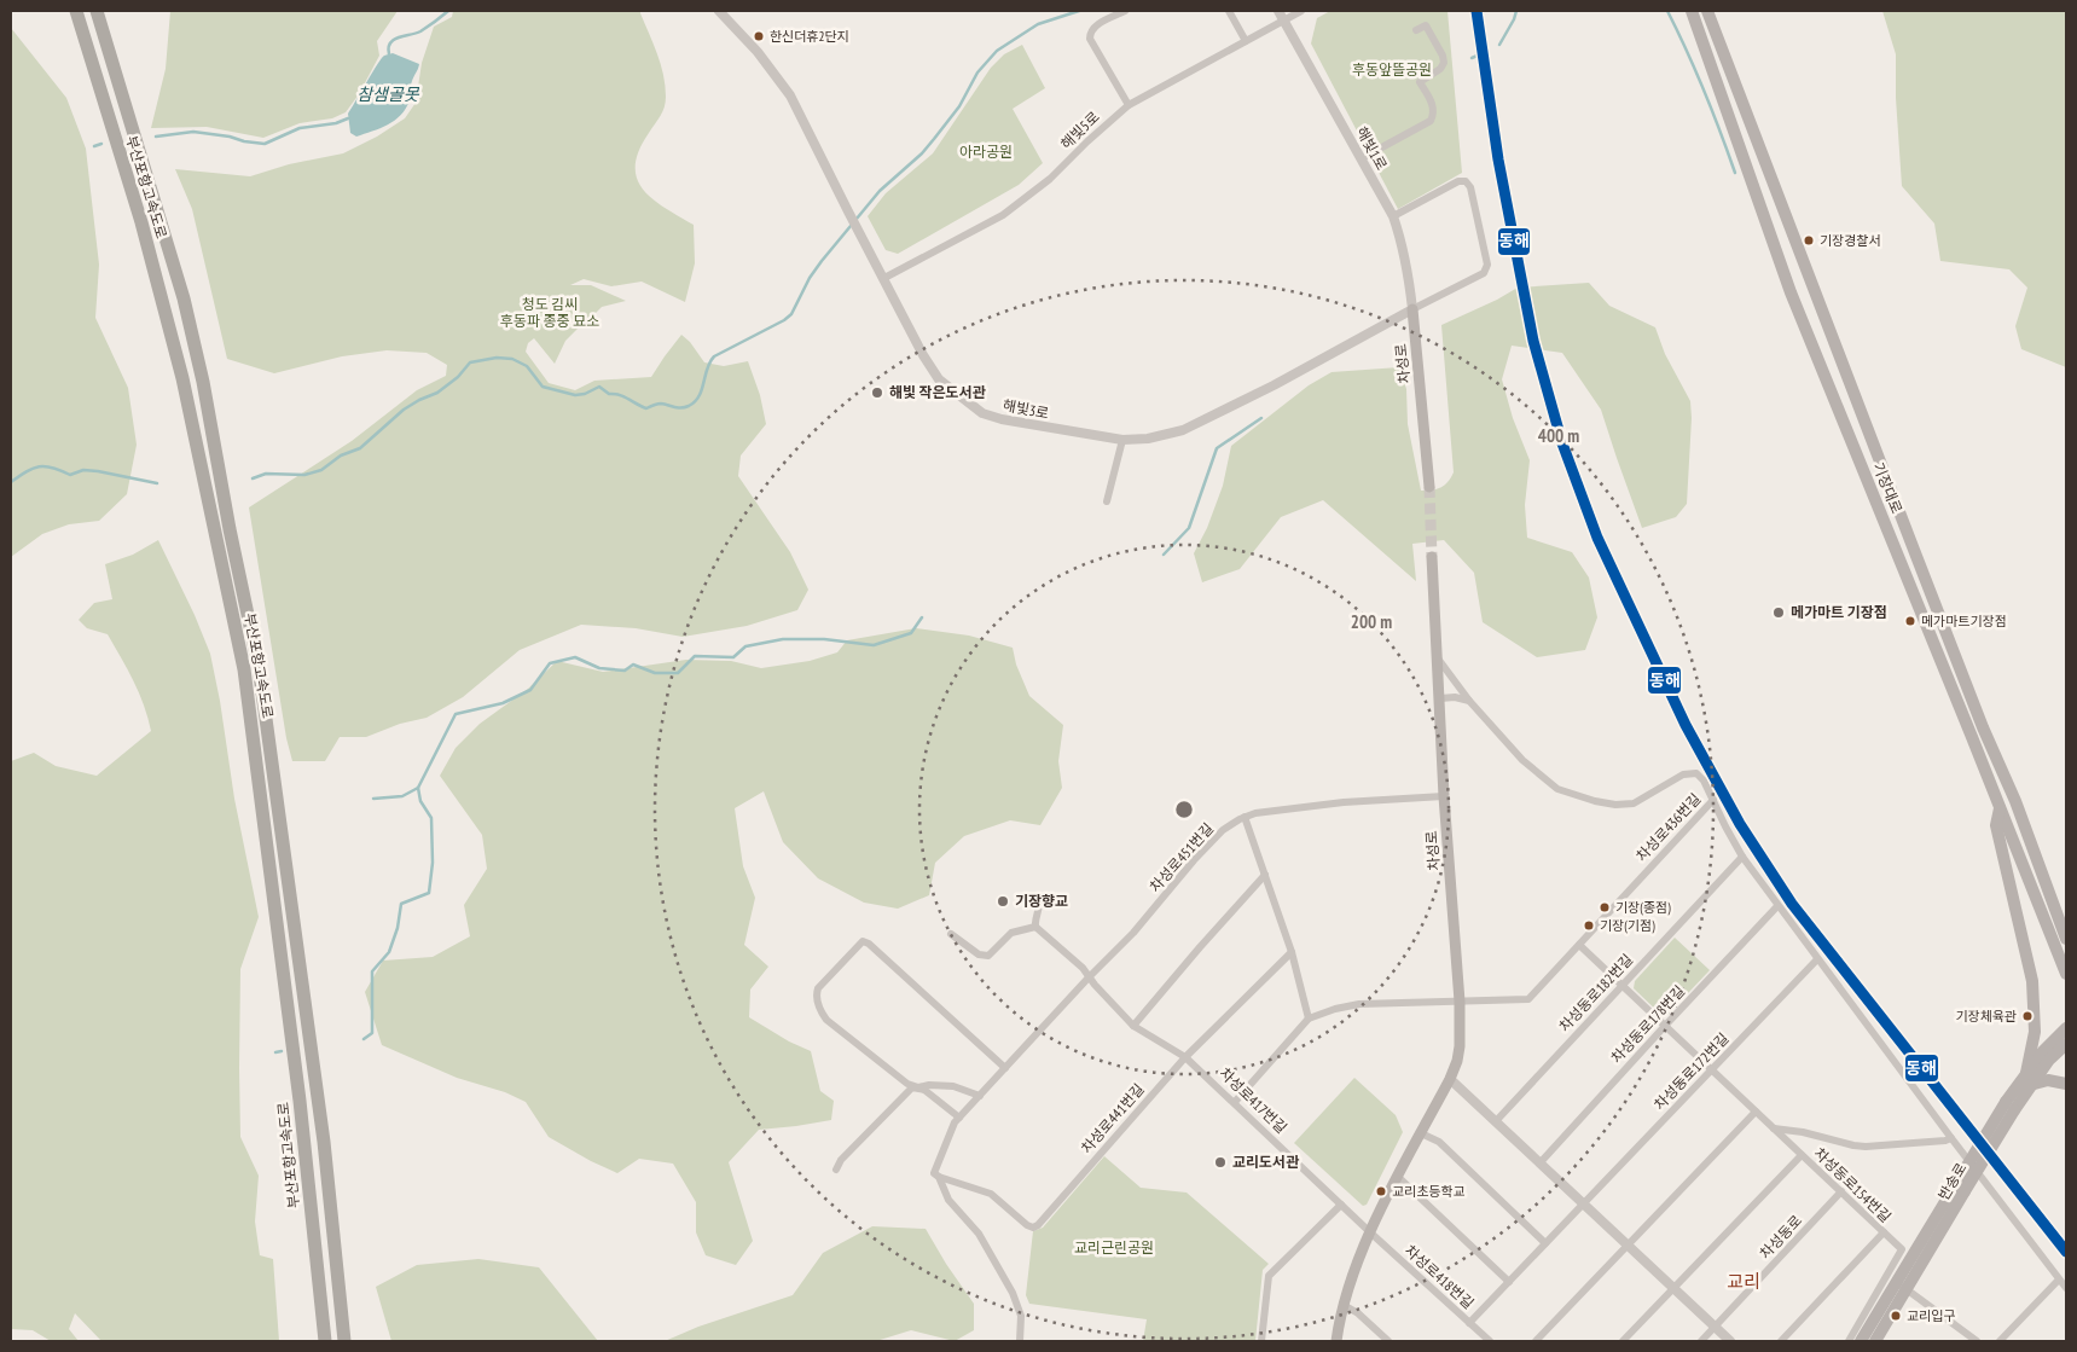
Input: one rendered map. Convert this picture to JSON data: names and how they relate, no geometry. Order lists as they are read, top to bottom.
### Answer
{
  "streets": {
    "highway": ["부산포항고속도로"],
    "main road": ["차성로", "기장대로", "반송로"],
    "street": [
      "해빛5로",
      "해빛1로",
      "해빛3로",
      "차성로436번길",
      "차성로451번길",
      "차성동로182번길",
      "차성동로178번길",
      "차성동로172번길",
      "차성로417번길",
      "차성로441번길",
      "차성동로154번길",
      "차성동로",
      "차성로418번길"
    ]
  },
  "crossings": [
    ["해빛5로", "해빛1로"],
    ["해빛5로", "해빛3로"],
    ["해빛1로", "차성로"],
    ["해빛1로", "해빛3로"],
    ["차성로", "해빛3로"],
    ["차성로", "차성로436번길"],
    ["차성로", "차성로451번길"],
    ["차성로", "차성로417번길"],
    ["차성로", "차성로418번길"],
    ["차성로436번길", "차성동로182번길"],
    ["차성로436번길", "차성동로178번길"],
    ["차성로436번길", "차성동로172번길"],
    ["차성로436번길", "차성동로154번길"],
    ["차성로451번길", "차성로417번길"],
    ["차성로451번길", "차성로441번길"],
    ["차성동로182번길", "차성동로154번길"],
    ["차성동로178번길", "차성동로154번길"],
    ["차성동로172번길", "차성동로154번길"],
    ["차성로417번길", "차성로441번길"],
    ["차성로417번길", "차성로418번길"],
    ["차성동로154번길", "차성동로"]
  ],
  "districts": ["교리"],
  "water": ["참샘골못"],
  "parks": [
    "후동앞뜰공원",
    "아라공원",
    "청도 김씨 후동파 종중 묘소",
    "교리근린공원"
  ],
  "places": [
    "한신더휴2단지",
    "기장경찰서",
    "해빛 작은도서관",
    "메가마트 기장점",
    "메가마트기장점",
    "기장향교",
    "기장(종점)",
    "기장(기점)",
    "기장체육관",
    "교리도서관",
    "교리초등학교",
    "교리입구"
  ],
  "lines": ["transit line 동해"],
  "rings": ["400 m", "200 m"]
}
